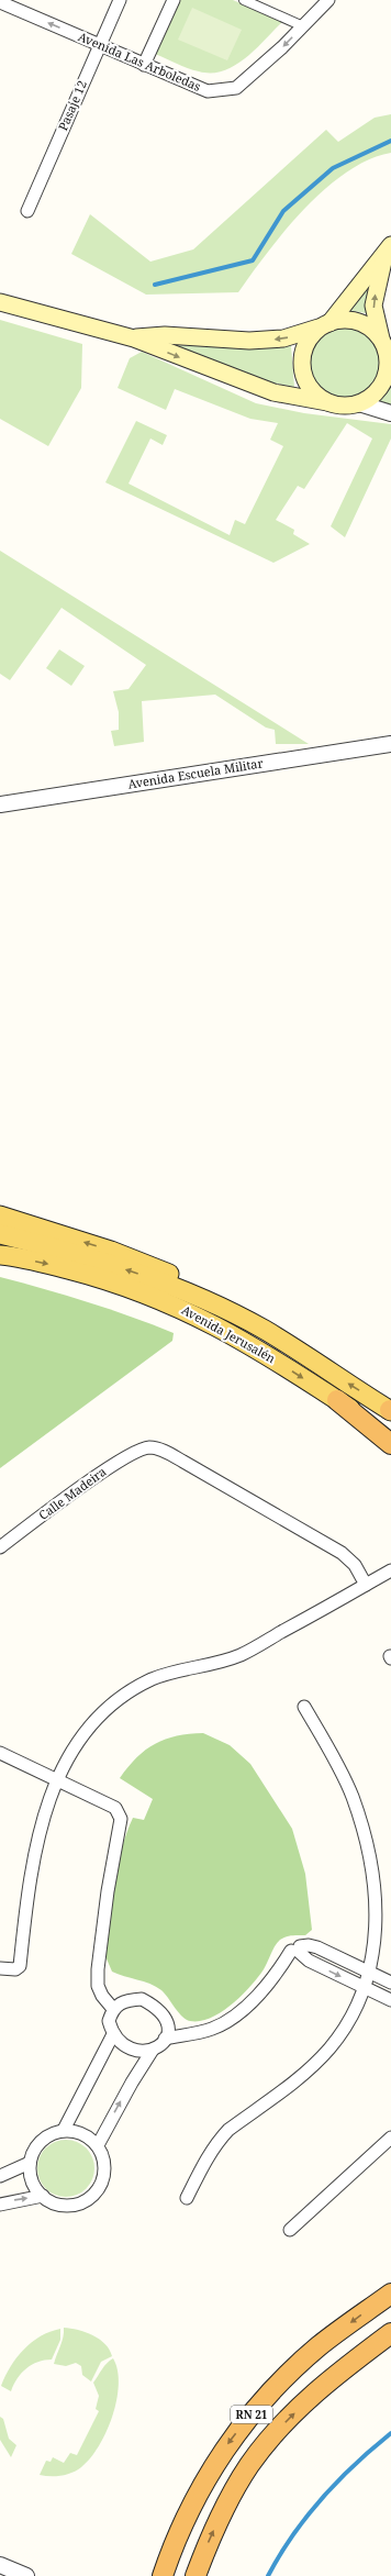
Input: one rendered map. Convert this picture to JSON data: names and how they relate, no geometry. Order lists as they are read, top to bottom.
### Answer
{
  "streets": {
    "highway": ["RN 21"],
    "main road": ["Avenida Jerusalén"],
    "street": [
      "Avenida Las Arboledas",
      "Pasaje 12",
      "Avenida Escuela Militar",
      "Calle Madeira"
    ]
  },
  "crossings": [
    ["Avenida Las Arboledas", "Pasaje 12"]
  ],
  "one_way": ["Avenida Las Arboledas"]
}
